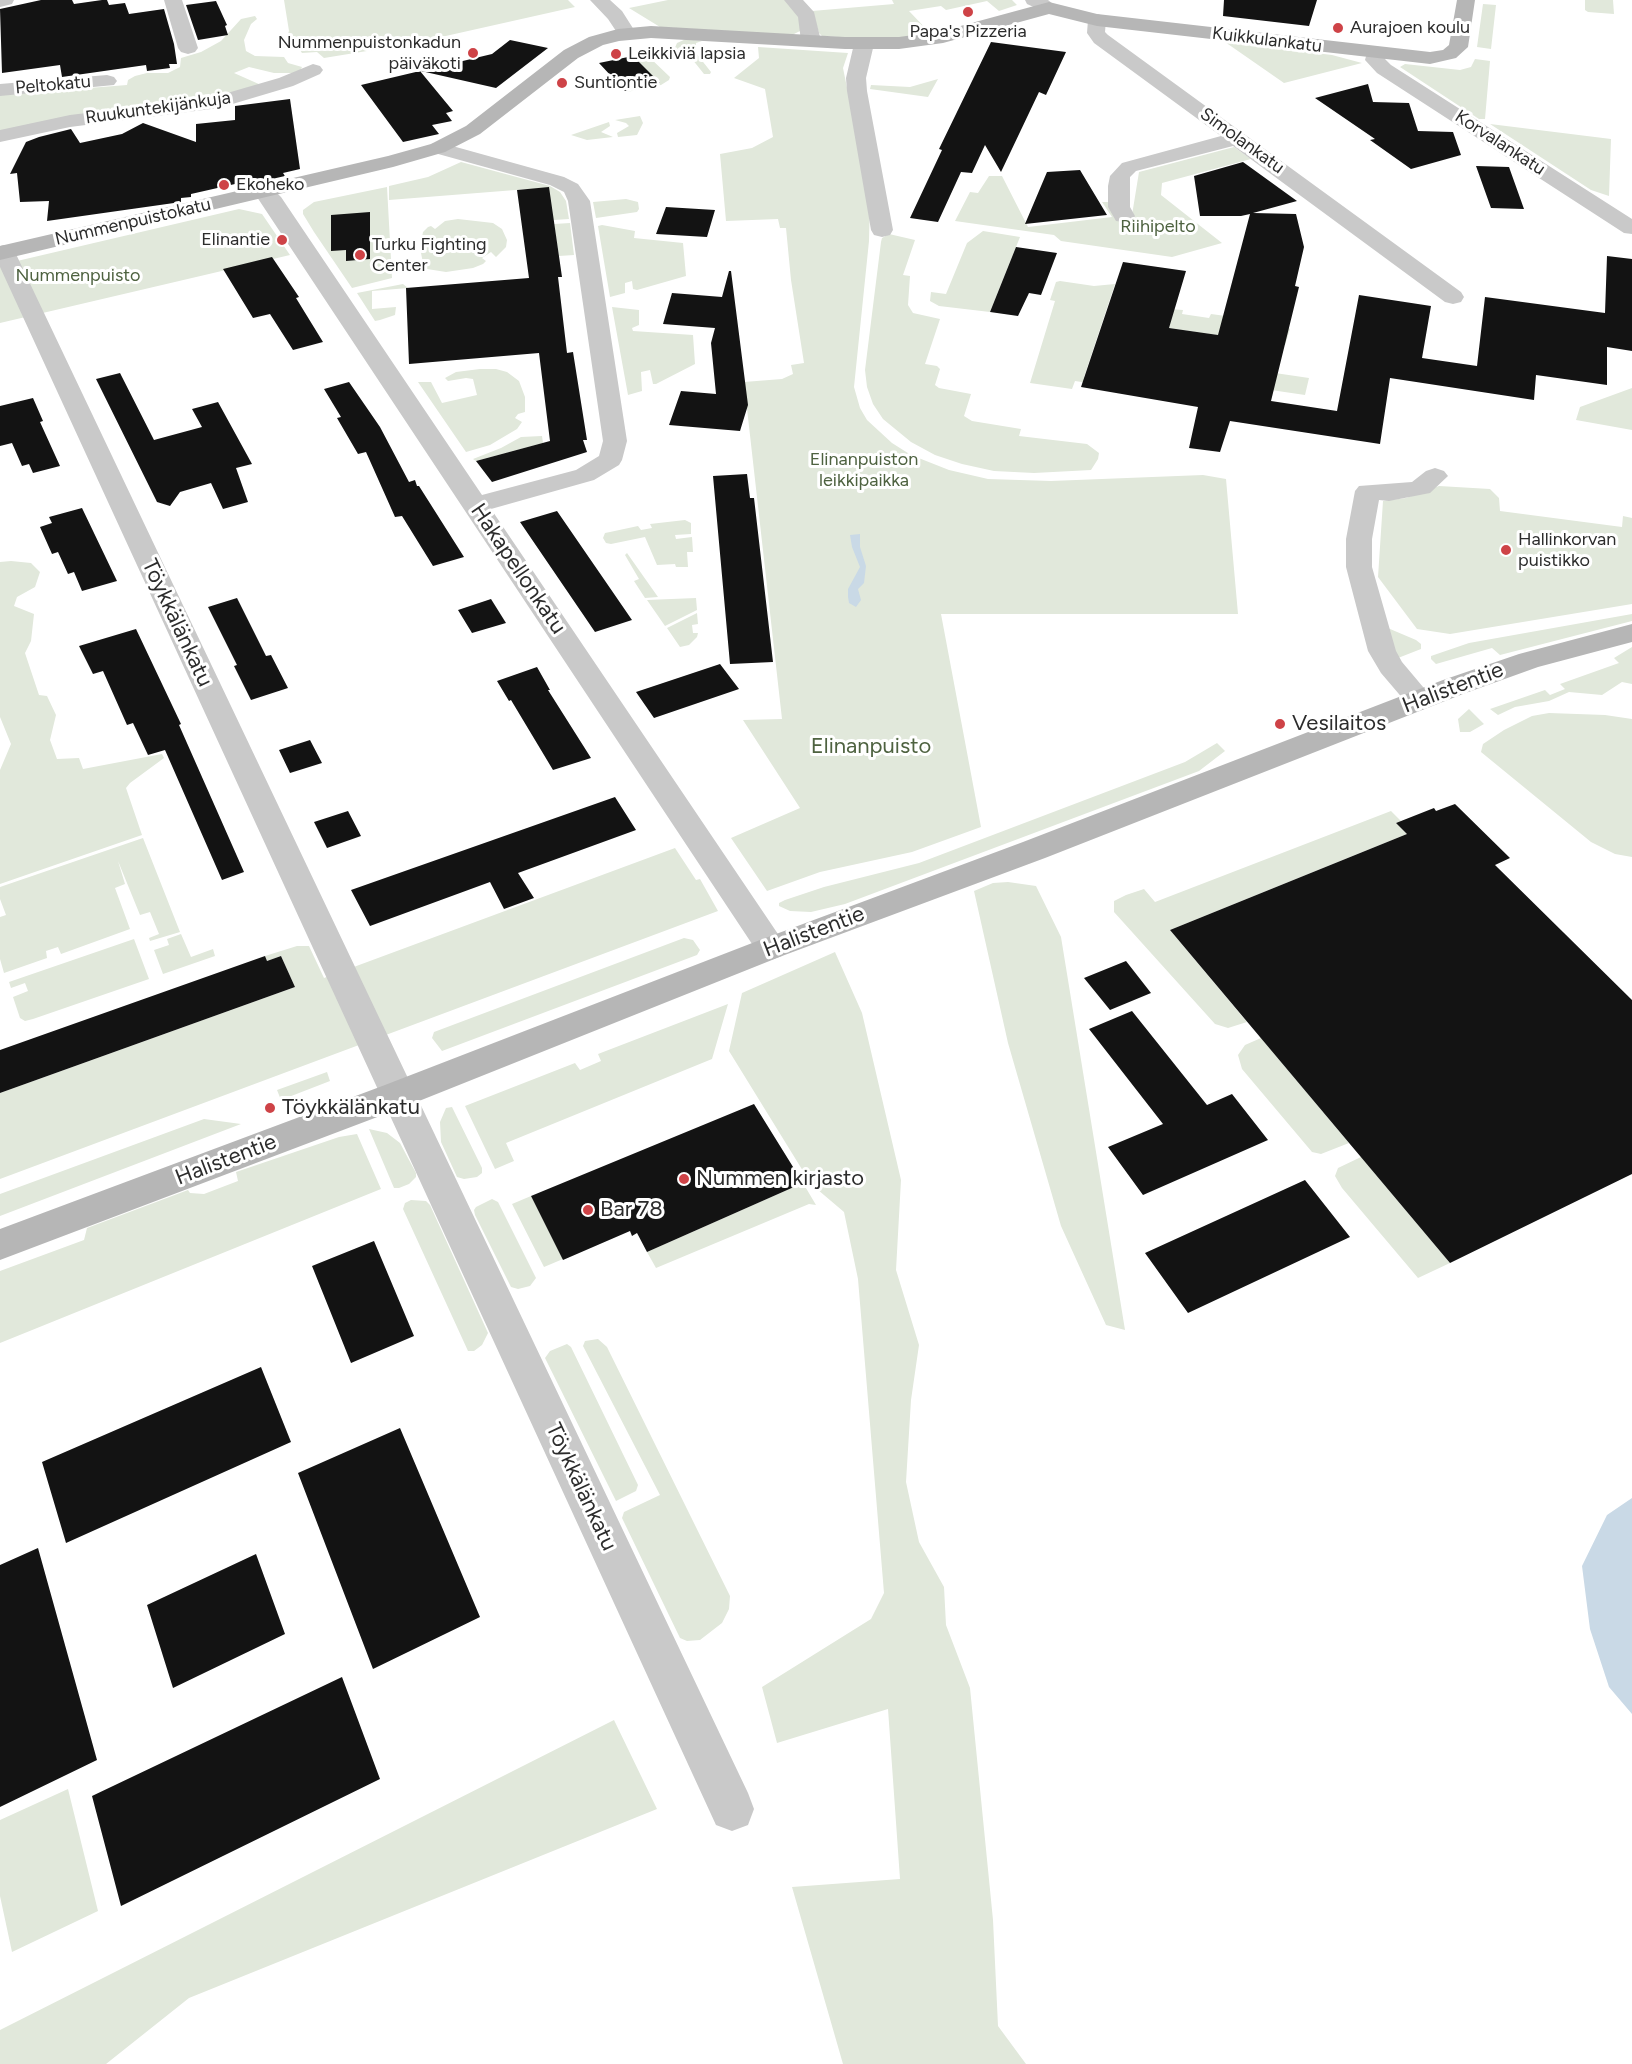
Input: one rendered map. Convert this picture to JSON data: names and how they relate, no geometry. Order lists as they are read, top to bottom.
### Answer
{
  "streets": {
    "street": [
      "Kuikkulankatu",
      "Peltokatu",
      "Ruukuntekijänkuja",
      "Simolankatu",
      "Korvalankatu",
      "Nummenpuistokatu",
      "Hakapellonkatu",
      "Töykkälänkatu",
      "Halistentie"
    ]
  },
  "crossings": [
    ["Kuikkulankatu", "Simolankatu"],
    ["Kuikkulankatu", "Korvalankatu"],
    ["Nummenpuistokatu", "Hakapellonkatu"],
    ["Nummenpuistokatu", "Töykkälänkatu"],
    ["Hakapellonkatu", "Halistentie"],
    ["Töykkälänkatu", "Halistentie"]
  ],
  "parks": [
    "Riihipelto",
    "Nummenpuisto",
    "Elinanpuiston leikkipaikka",
    "Elinanpuisto"
  ],
  "places": [
    "Papa's Pizzeria",
    "Aurajoen koulu",
    "Nummenpuistonkadun päiväkoti",
    "Leikkiviä lapsia",
    "Suntiontie",
    "Ekoheko",
    "Elinantie",
    "Turku Fighting Center",
    "Hallinkorvan puistikko",
    "Vesilaitos",
    "Töykkälänkatu",
    "Nummen kirjasto",
    "Bar 78"
  ]
}
